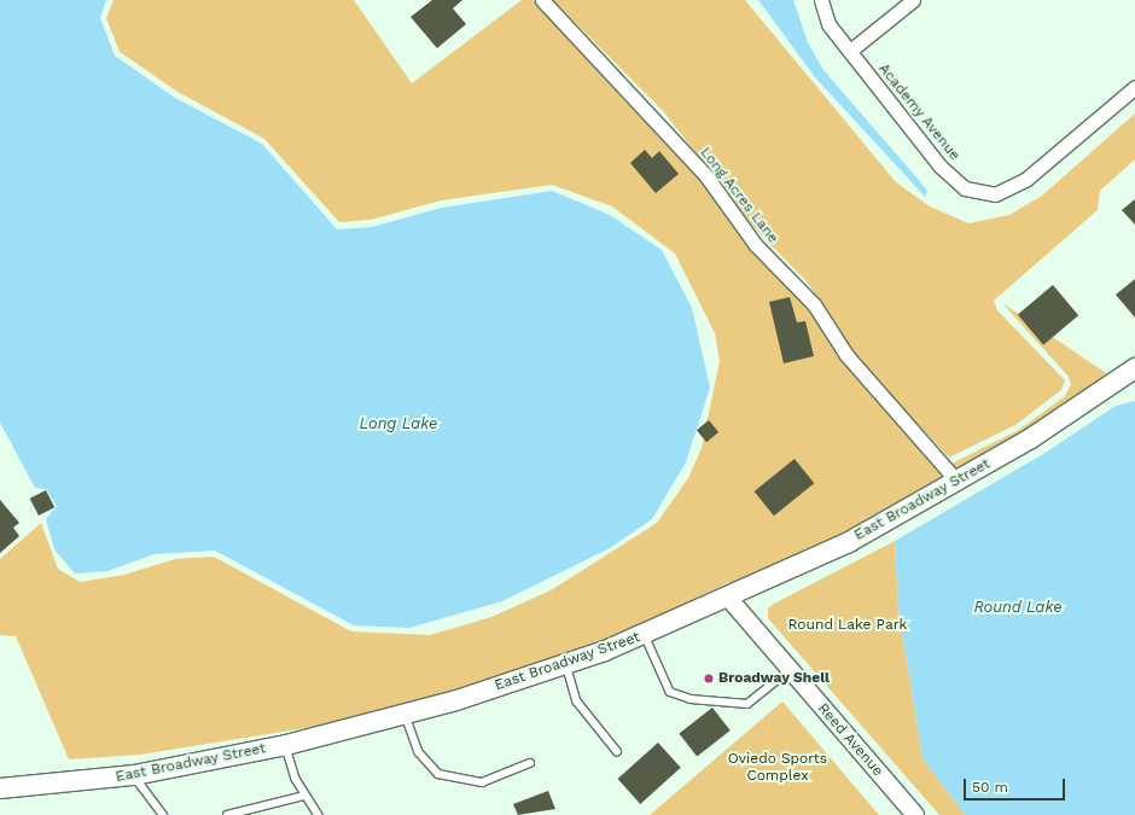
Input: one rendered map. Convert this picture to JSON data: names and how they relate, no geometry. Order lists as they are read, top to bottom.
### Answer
{
  "streets": {
    "main road": ["East Broadway Street"],
    "street": ["Academy Avenue", "Long Acres Lane", "Reed Avenue"]
  },
  "crossings": [
    ["Long Acres Lane", "East Broadway Street"],
    ["East Broadway Street", "Reed Avenue"]
  ],
  "water": ["Long Lake", "Round Lake"],
  "parks": ["Round Lake Park", "Oviedo Sports Complex"],
  "places": ["Broadway Shell"],
  "scale_bar": "50 m"
}
